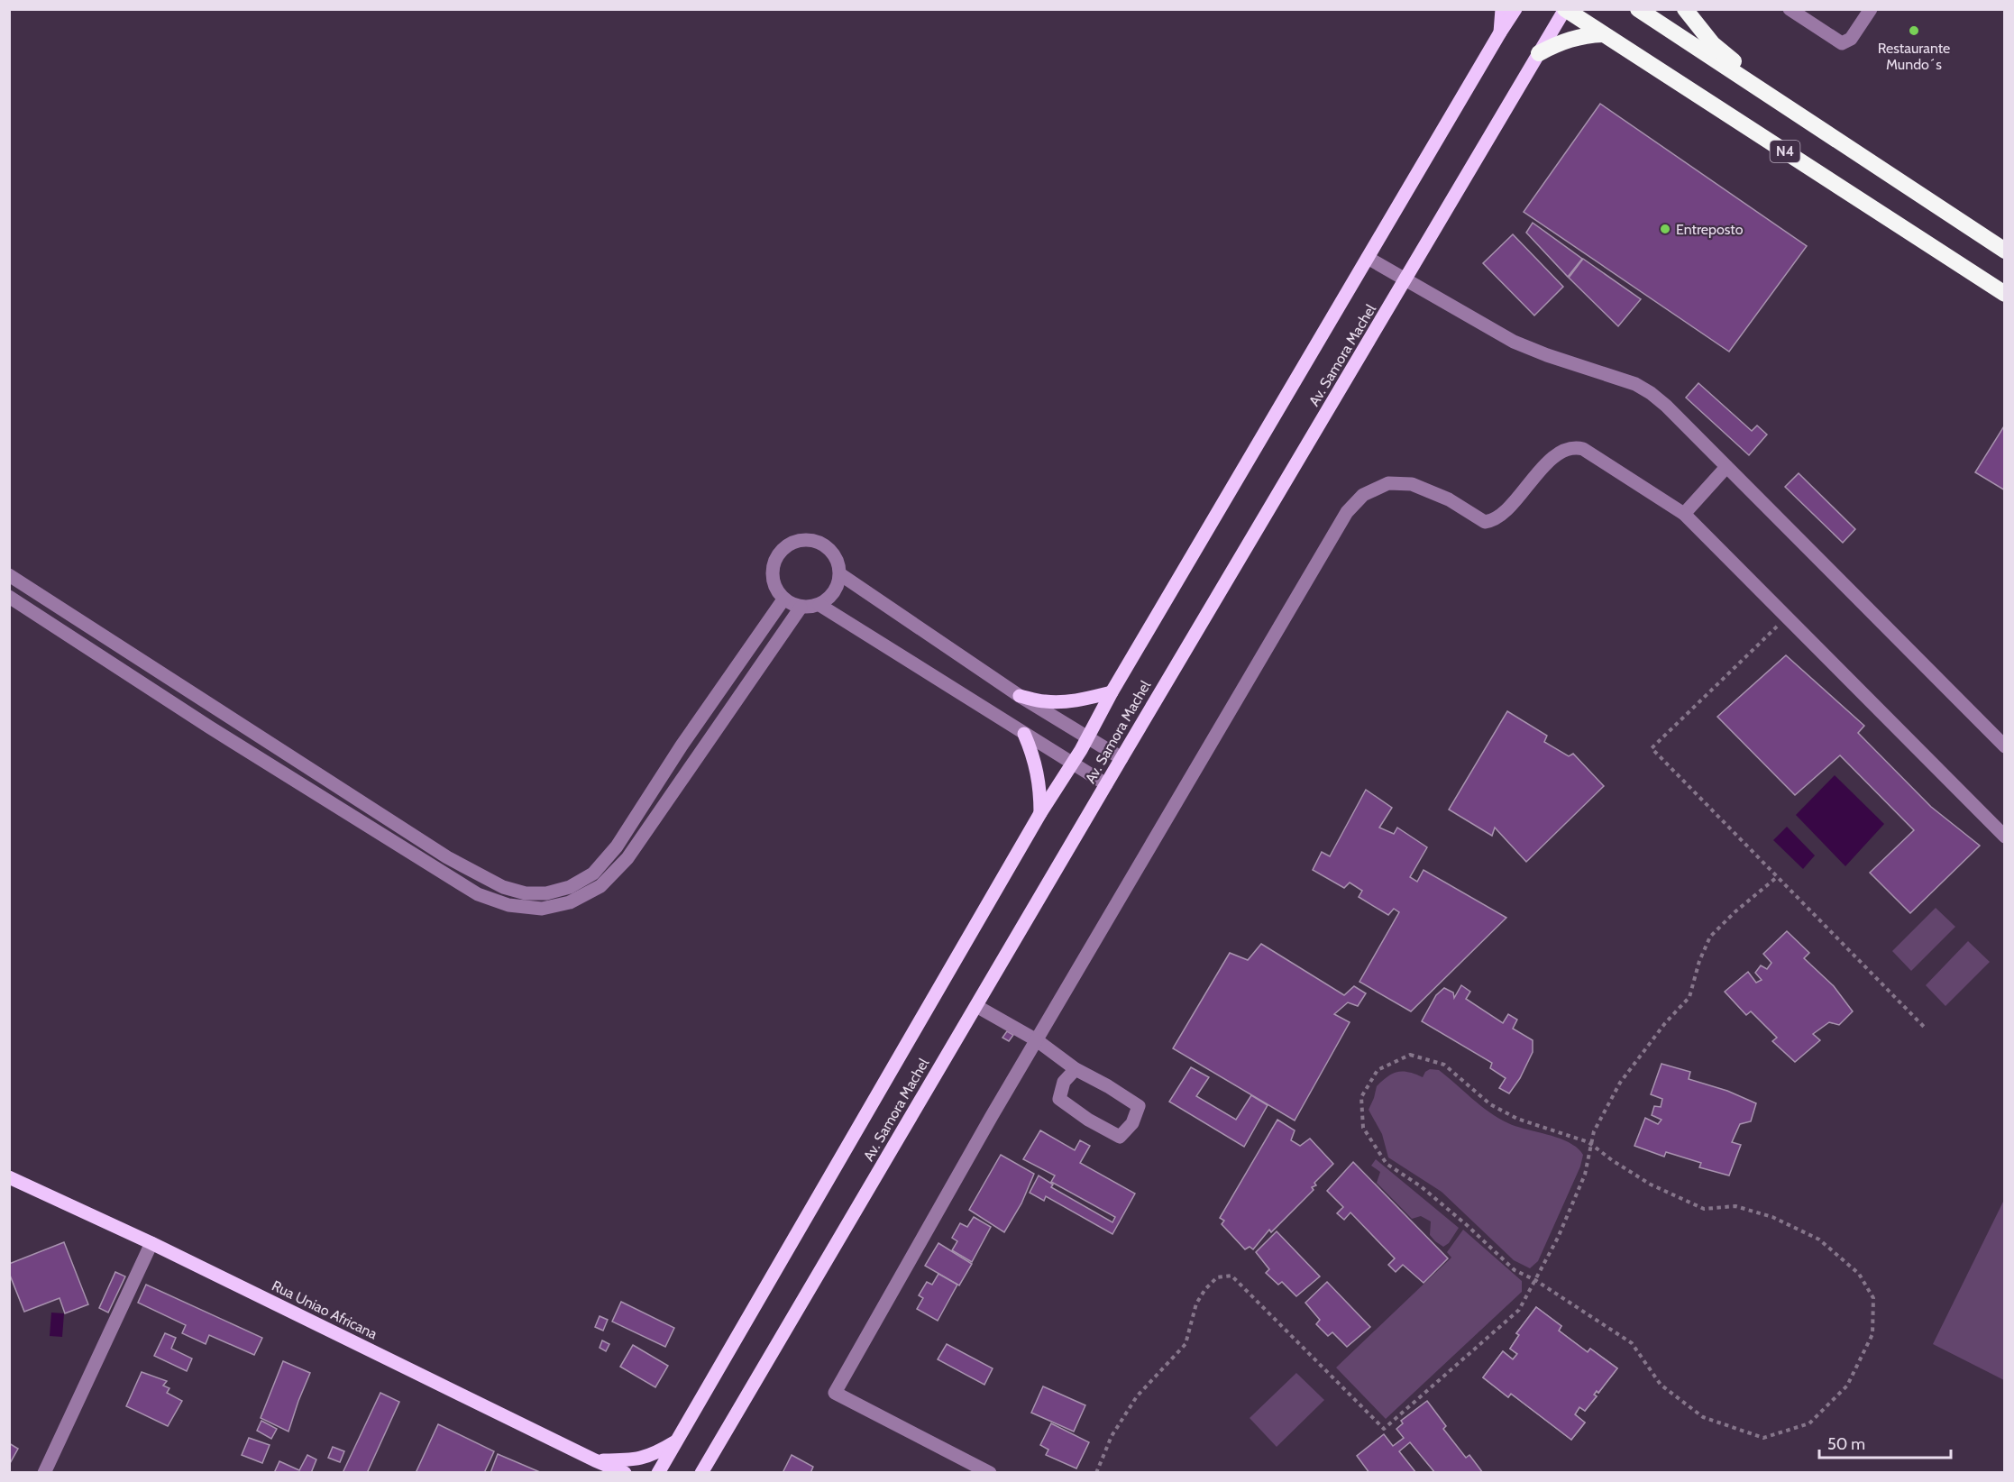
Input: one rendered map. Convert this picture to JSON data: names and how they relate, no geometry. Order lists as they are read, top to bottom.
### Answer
{
  "streets": {
    "highway": ["N4"],
    "main road": ["Av. Samora Machel", "Rua Uniao Africana"]
  },
  "crossings": [
    ["N4", "Av. Samora Machel"]
  ],
  "places": ["Restaurante Mundo´s", "Entreposto"],
  "scale_bar": "50 m"
}
